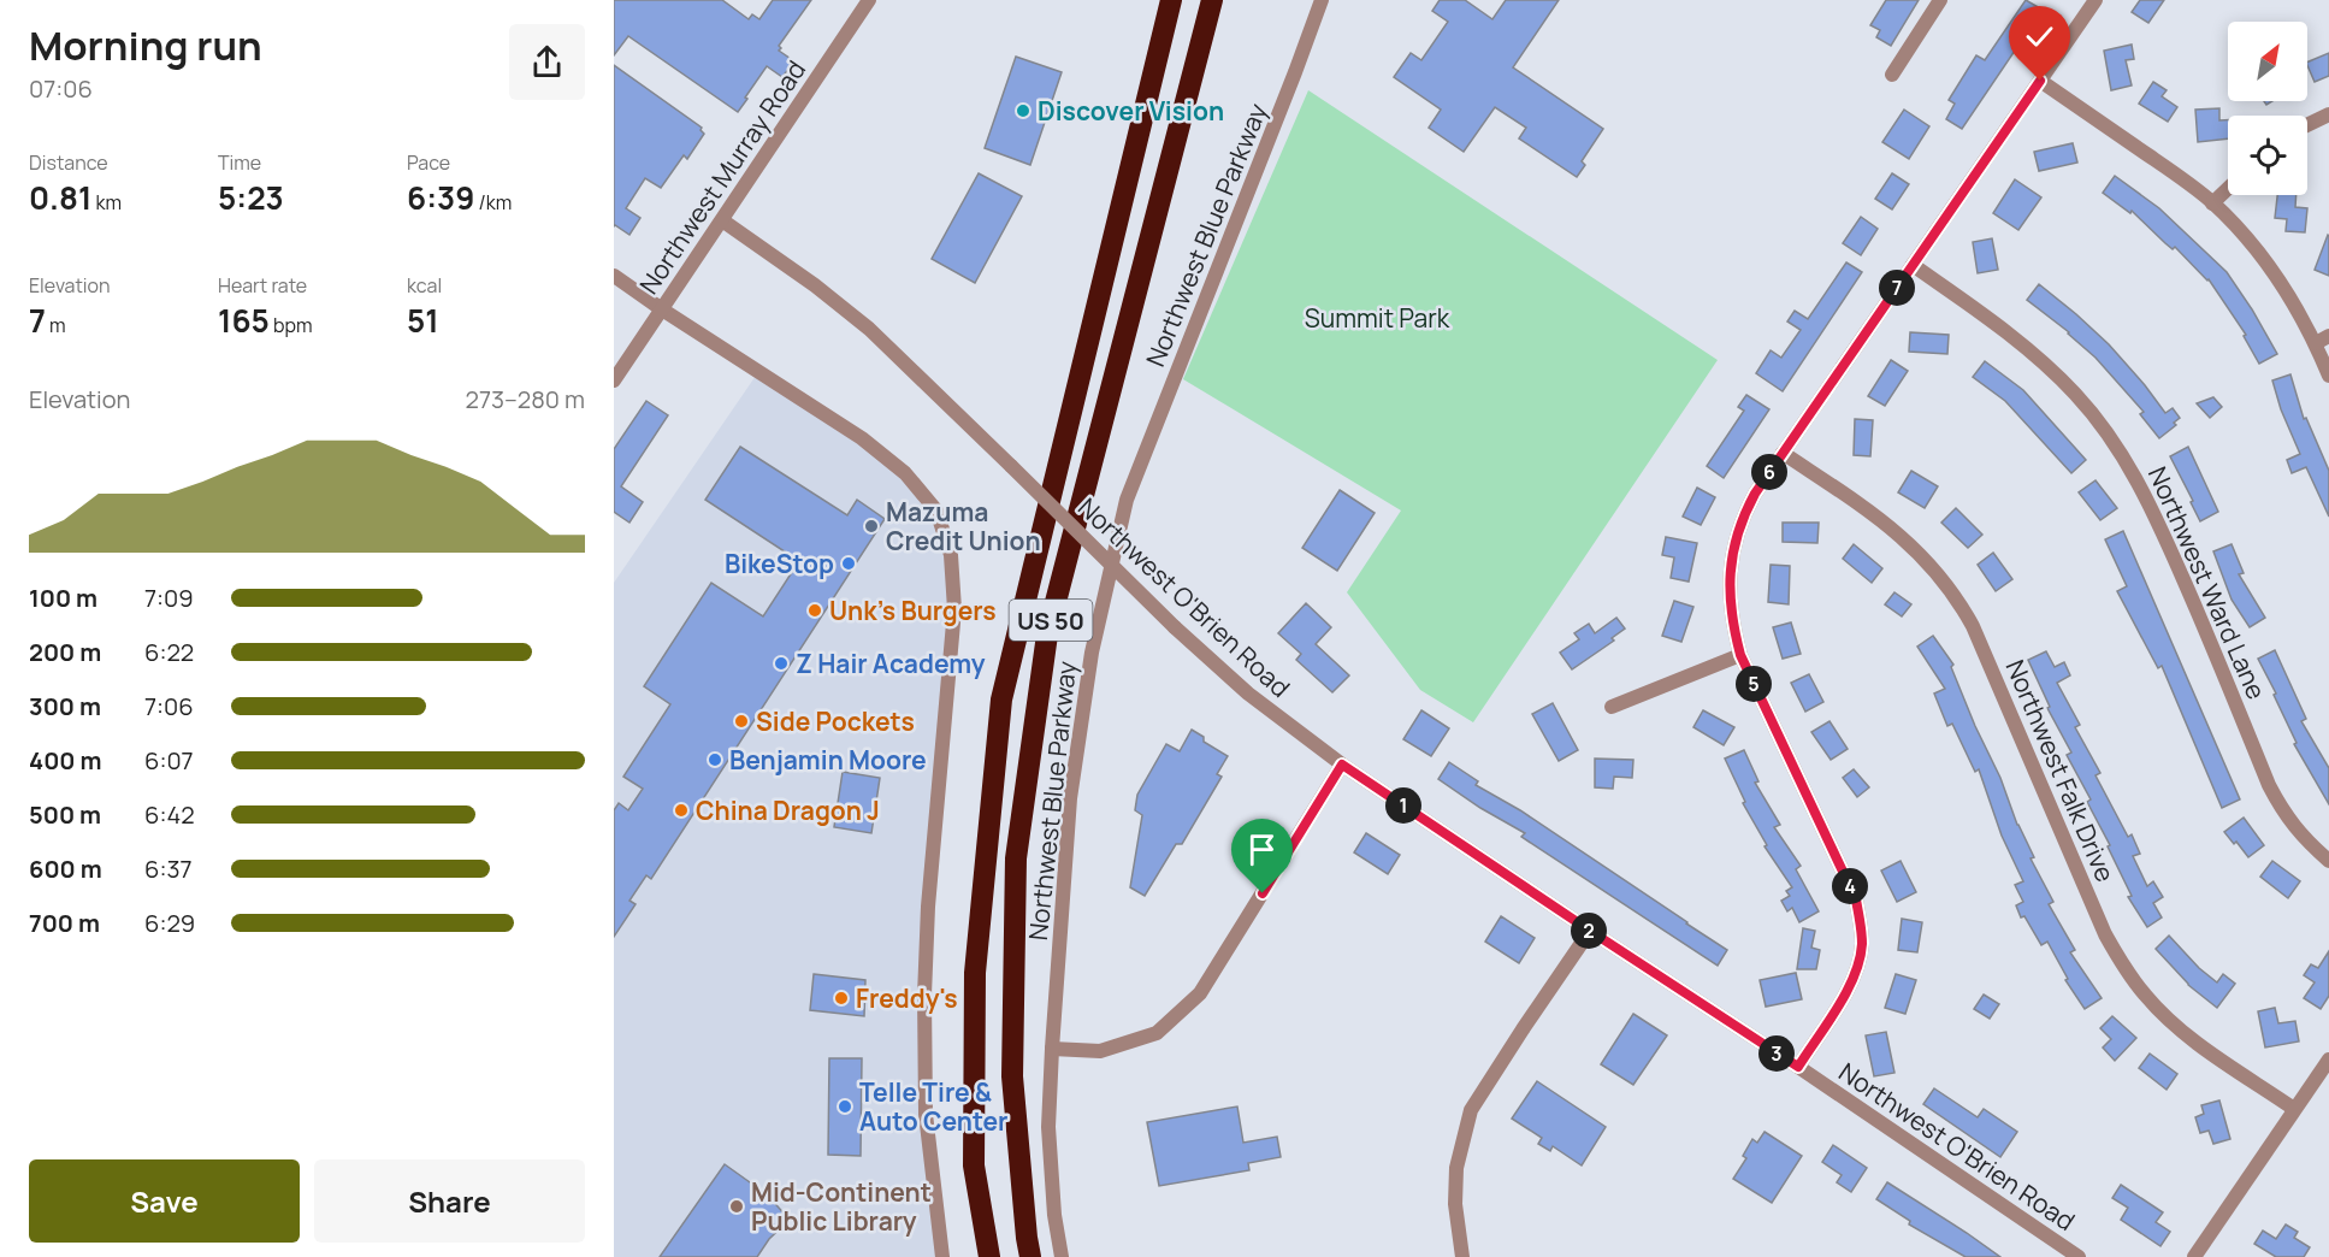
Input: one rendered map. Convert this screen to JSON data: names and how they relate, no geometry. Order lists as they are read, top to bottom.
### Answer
{
  "streets": {
    "highway": ["US 50"],
    "street": [
      "Northwest Murray Road",
      "Northwest Blue Parkway",
      "Northwest Ward Lane",
      "Northwest O'Brien Road",
      "Northwest Falk Drive"
    ]
  },
  "crossings": [
    ["Northwest Murray Road", "Northwest O'Brien Road"]
  ],
  "parks": ["Summit Park"],
  "places": [
    "Discover Vision",
    "Mazuma Credit Union",
    "BikeStop",
    "Unk's Burgers",
    "Z Hair Academy",
    "Side Pockets",
    "Benjamin Moore",
    "China Dragon J",
    "Freddy's",
    "Telle Tire & Auto Center",
    "Mid-Continent Public Library"
  ],
  "north": "top right",
  "page": {
    "heading": ["Morning run", "07:06"],
    "stats": [
      ["Distance", "0.81 km"],
      ["Time", "5:23"],
      ["Pace", "6:39 /km"],
      ["Elevation", "7 m"],
      ["Heart rate", "165 bpm"],
      ["kcal", "51"]
    ],
    "pins": [
      "7",
      "6",
      "5",
      "1",
      "4",
      "2",
      "3"
    ],
    "chart": ["Elevation", "273–280 m"],
    "list": [
      {
        "name": "100 m",
        "note": "7:09"
      },
      {
        "name": "200 m",
        "note": "6:22"
      },
      {
        "name": "300 m",
        "note": "7:06"
      },
      {
        "name": "400 m",
        "note": "6:07"
      },
      {
        "name": "500 m",
        "note": "6:42"
      },
      {
        "name": "600 m",
        "note": "6:37"
      },
      {
        "name": "700 m",
        "note": "6:29"
      }
    ],
    "buttons": ["Save", "Share"]
  }
}
